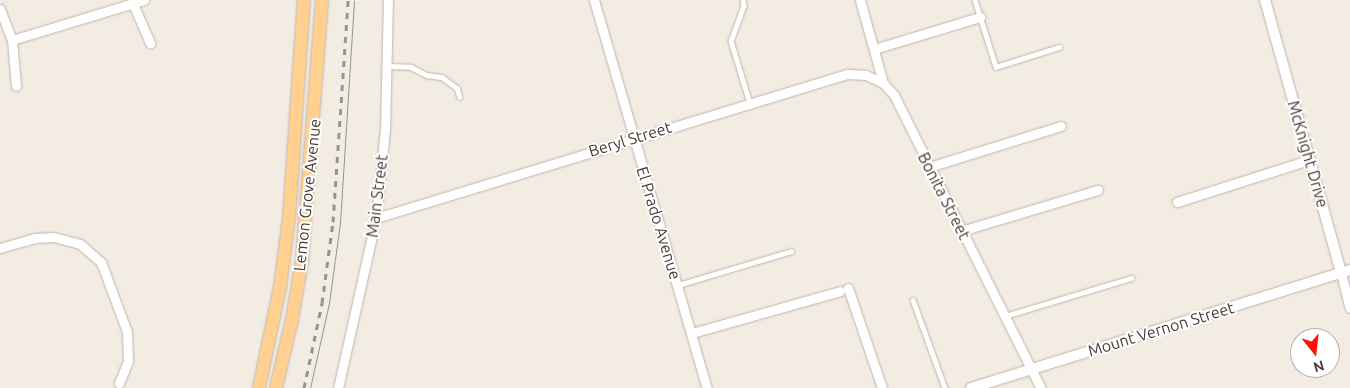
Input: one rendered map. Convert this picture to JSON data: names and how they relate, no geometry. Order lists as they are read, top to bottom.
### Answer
{
  "streets": {
    "main road": ["Lemon Grove Avenue"],
    "street": [
      "Beryl Street",
      "McKnight Drive",
      "Main Street",
      "Bonita Street",
      "El Prado Avenue",
      "Mount Vernon Street"
    ]
  },
  "crossings": [
    ["Beryl Street", "Main Street"],
    ["Beryl Street", "Bonita Street"],
    ["Beryl Street", "El Prado Avenue"],
    ["McKnight Drive", "Mount Vernon Street"],
    ["Bonita Street", "Mount Vernon Street"]
  ],
  "north": "bottom"
}
